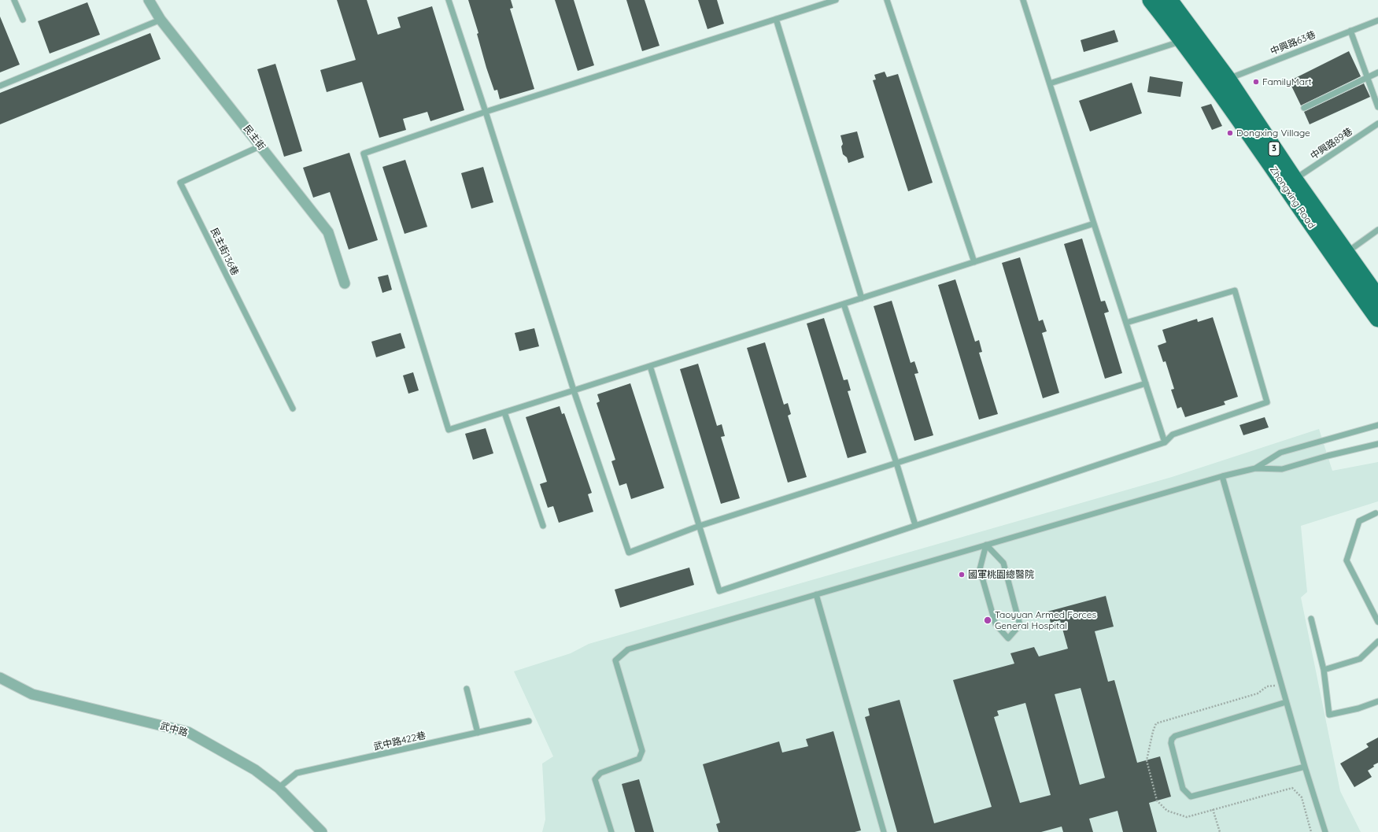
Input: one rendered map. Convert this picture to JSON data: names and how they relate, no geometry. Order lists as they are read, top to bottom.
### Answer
{
  "streets": {
    "main road": ["3", "Zhongxing Road"],
    "street": ["民主街", "武中路"],
    "lane": [
      "中興路63巷",
      "中興路89巷",
      "民主街136巷",
      "武中路422巷"
    ]
  },
  "crossings": [
    ["中興路63巷", "Zhongxing Road"],
    ["民主街", "民主街136巷"],
    ["中興路89巷", "Zhongxing Road"],
    ["武中路", "武中路422巷"]
  ],
  "places": [
    "FamilyMart",
    "Dongxing Village",
    "國軍桃園總醫院",
    "Taoyuan Armed Forces General Hospital"
  ]
}
